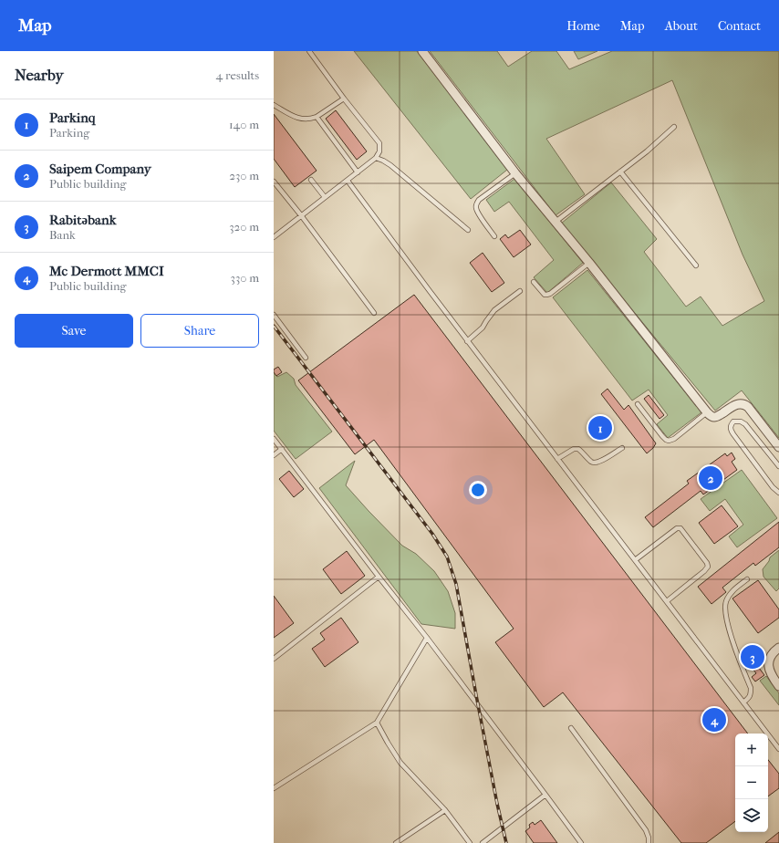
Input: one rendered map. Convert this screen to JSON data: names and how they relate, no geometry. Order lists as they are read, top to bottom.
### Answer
{
  "page": {
    "header": "Map",
    "nav": [
      "Home",
      "Map",
      "About",
      "Contact"
    ],
    "heading": ["Nearby", "4 results"],
    "list": [
      {
        "mark": "1",
        "name": "Parkinq",
        "note": "Parking",
        "value": "140 m"
      },
      {
        "mark": "2",
        "name": "Saipem Company",
        "note": "Public building",
        "value": "230 m"
      },
      {
        "mark": "3",
        "name": "Rabitəbank",
        "note": "Bank",
        "value": "320 m"
      },
      {
        "mark": "4",
        "name": "Mc Dermott MMCI",
        "note": "Public building",
        "value": "330 m"
      }
    ],
    "buttons": ["Save", "Share"],
    "pins": [
      "1",
      "2",
      "3",
      "4"
    ],
    "map_buttons": ["+", "−"]
  }
}
